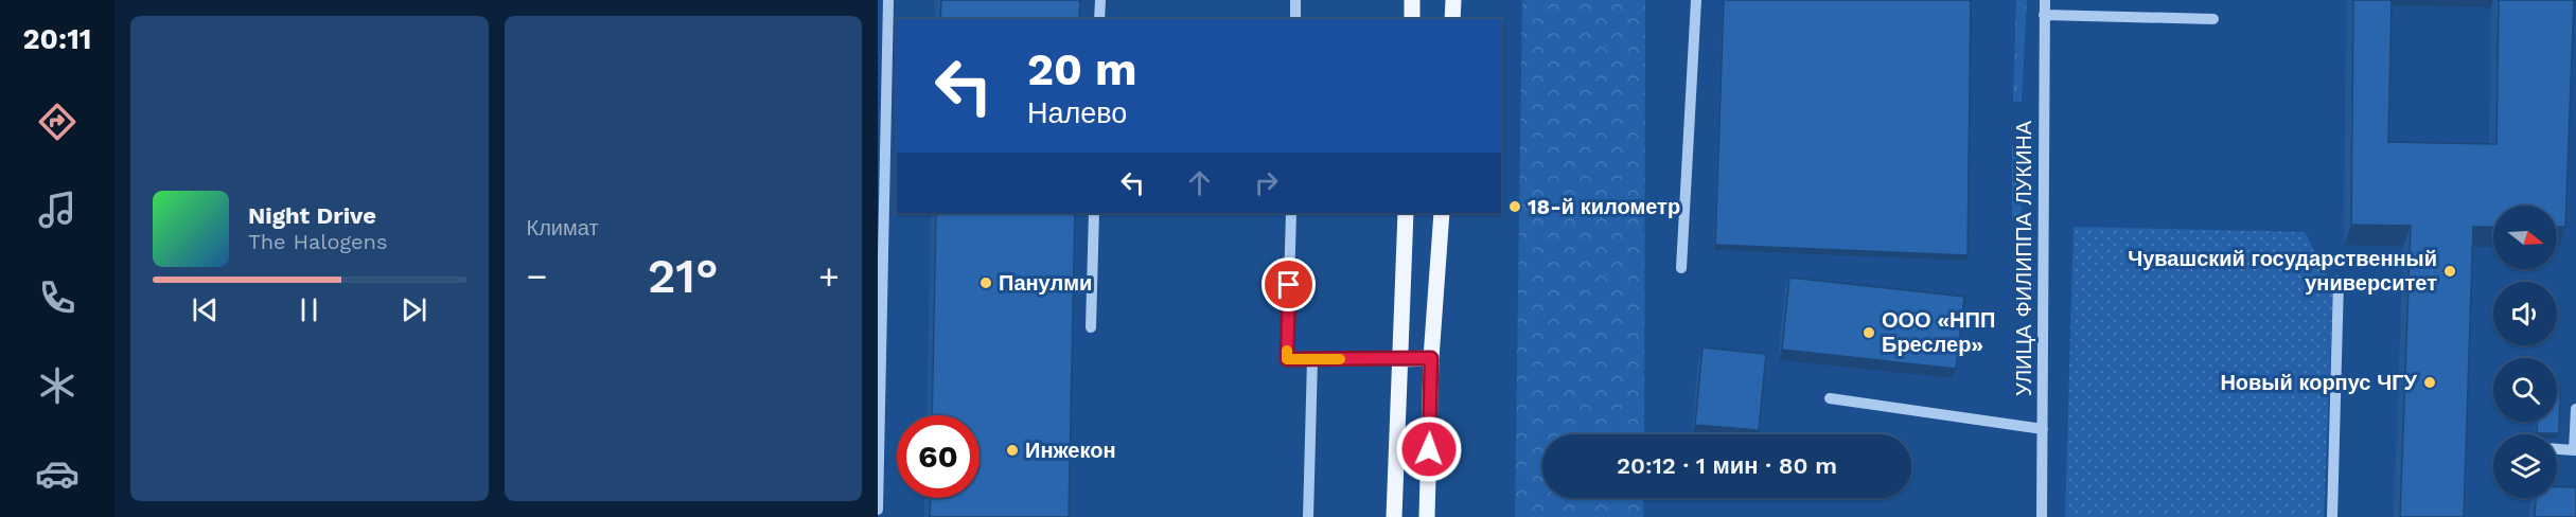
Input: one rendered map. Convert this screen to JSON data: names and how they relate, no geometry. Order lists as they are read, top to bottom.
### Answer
{
  "streets": {
    "street": ["УЛИЦА ФИЛИППА ЛУКИНА"]
  },
  "places": [
    "18-й километр",
    "Чувашский государственный университет",
    "Панулми",
    "ООО «НПП Бреслер»",
    "Новый корпус ЧГУ",
    "Инжекон"
  ],
  "north": "right",
  "page": {
    "tabs": "20:11",
    "tile": "Климат",
    "turn": ["20 m", "Налево"],
    "song": ["Night Drive", "The Halogens"],
    "heat": ["−", "21°", "+"],
    "limit": "60",
    "trip": "20:12 · 1 мин · 80 m"
  }
}
